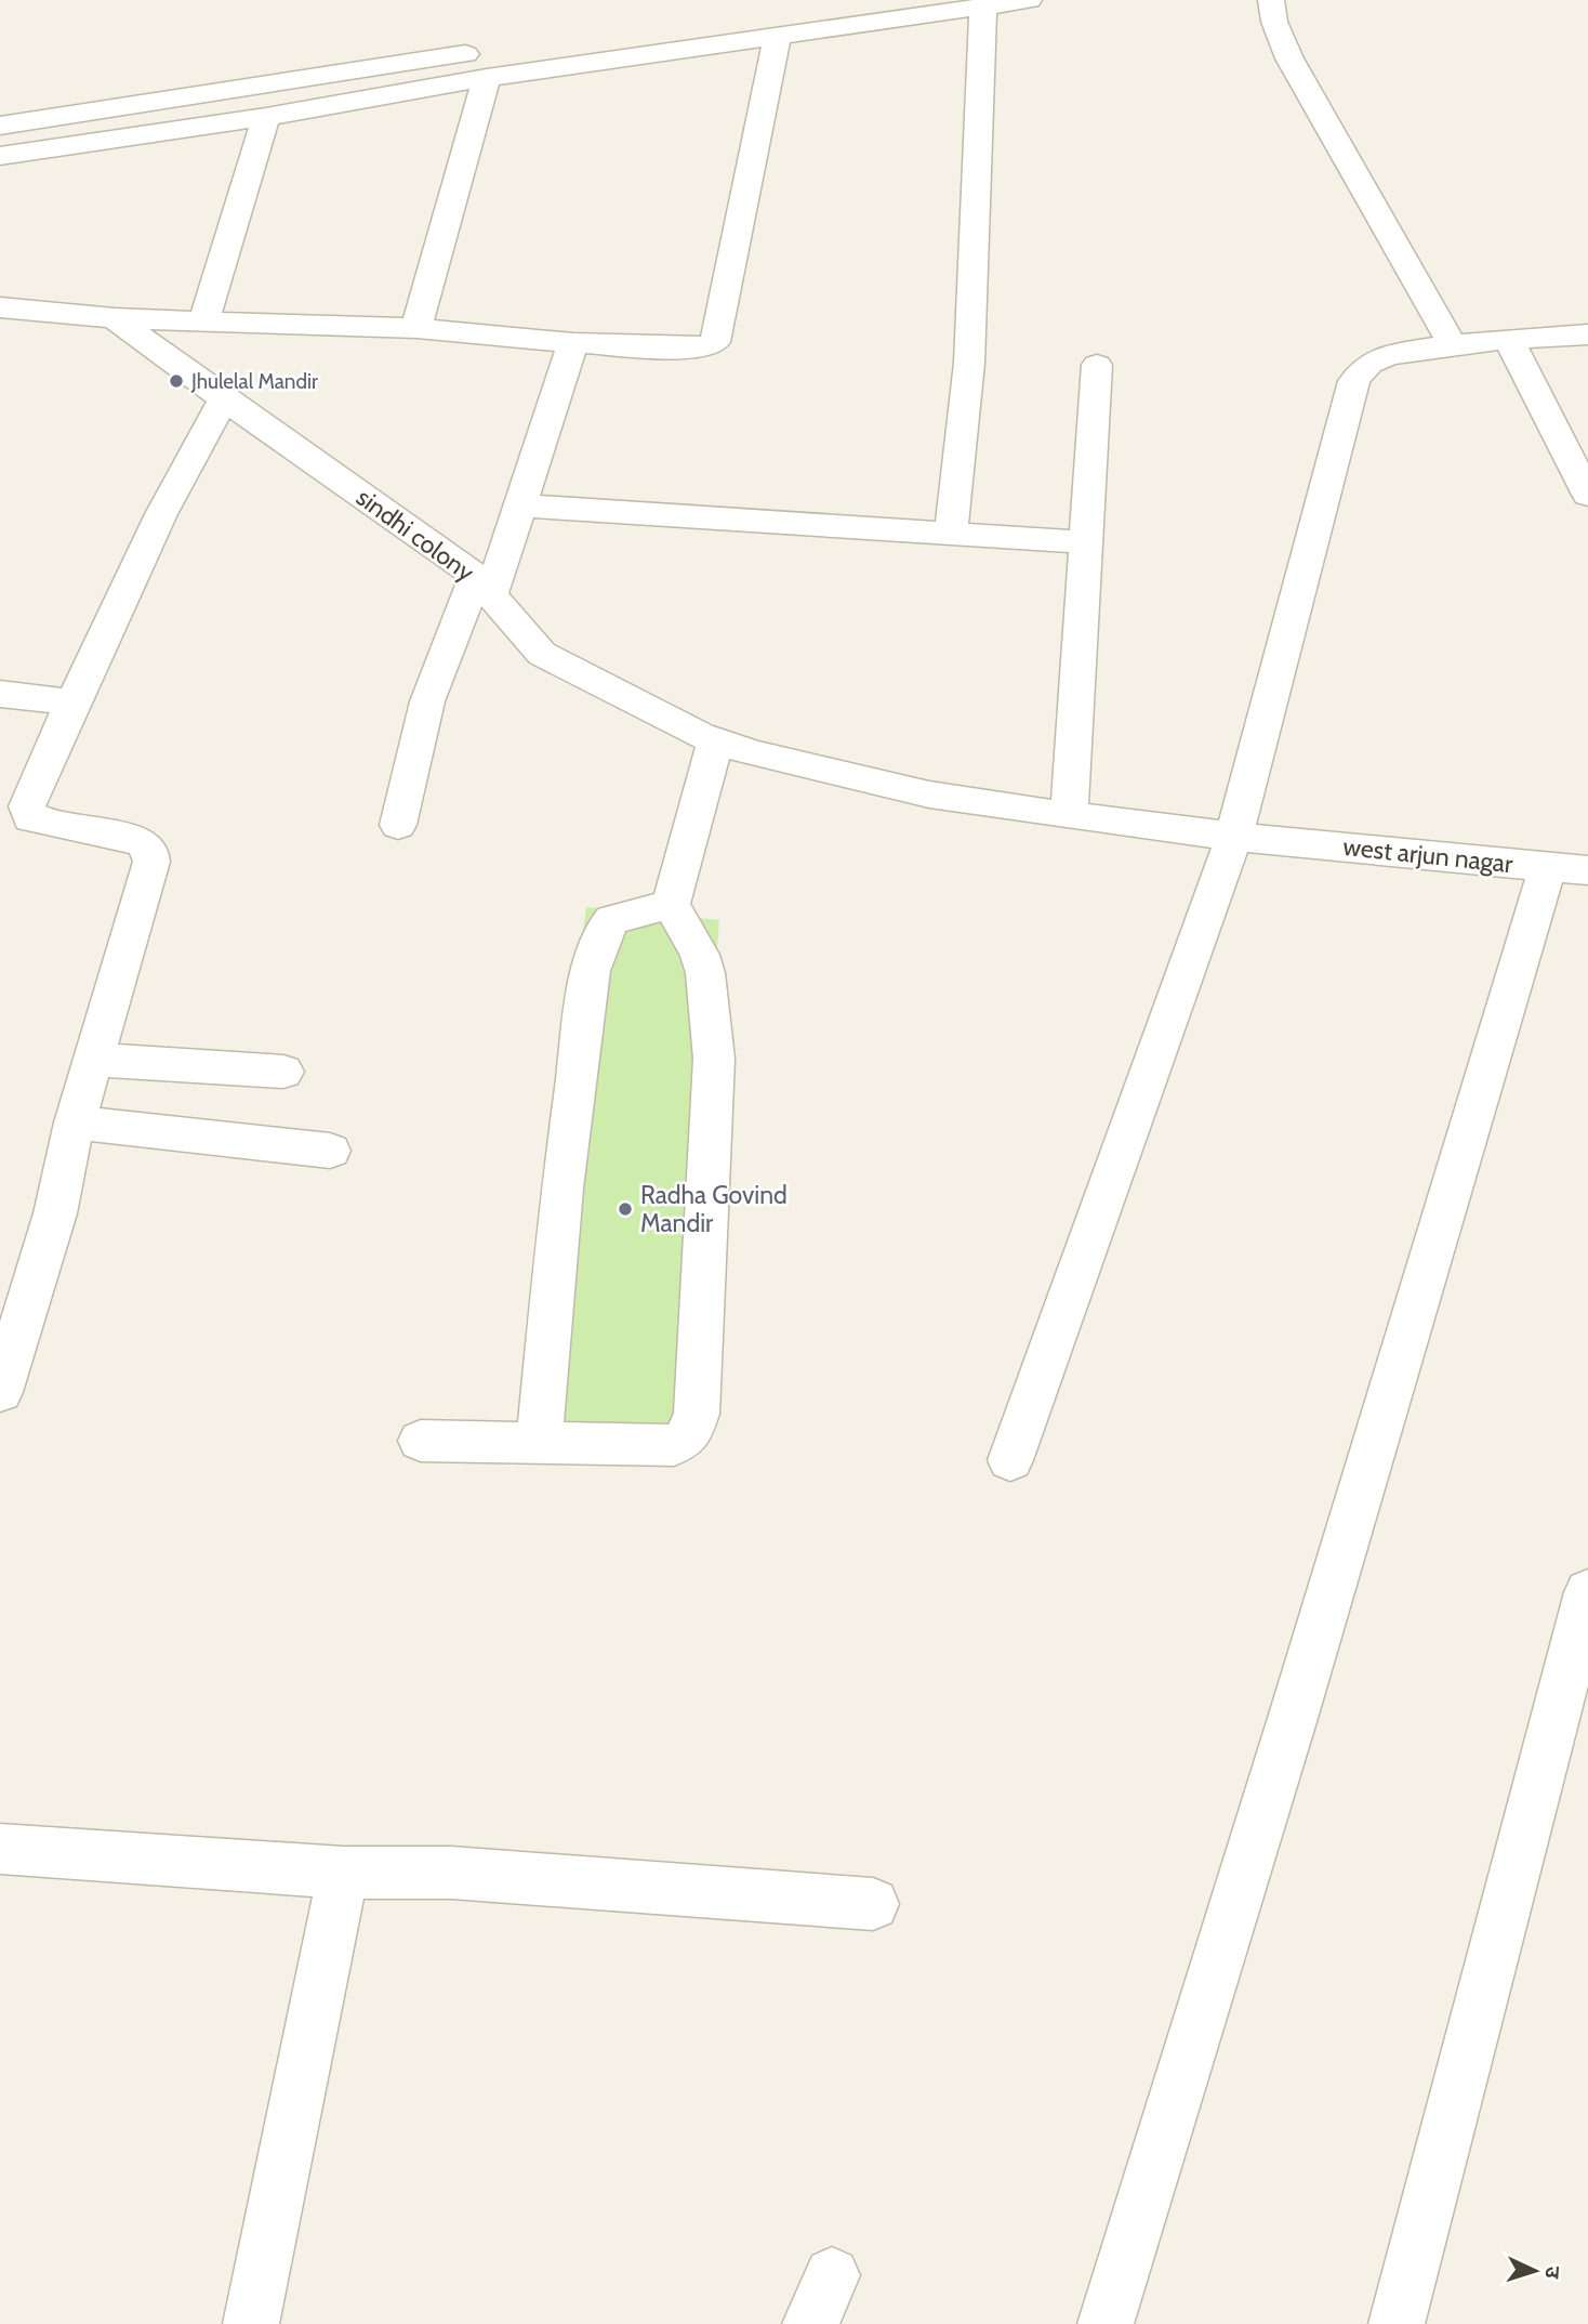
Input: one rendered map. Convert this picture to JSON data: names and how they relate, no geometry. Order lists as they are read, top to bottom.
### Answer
{
  "streets": {
    "street": ["sindhi colony", "west arjun nagar"]
  },
  "crossings": [
    ["sindhi colony", "west arjun nagar"]
  ],
  "places": ["Jhulelal Mandir", "Radha Govind Mandir"],
  "north": "right"
}
